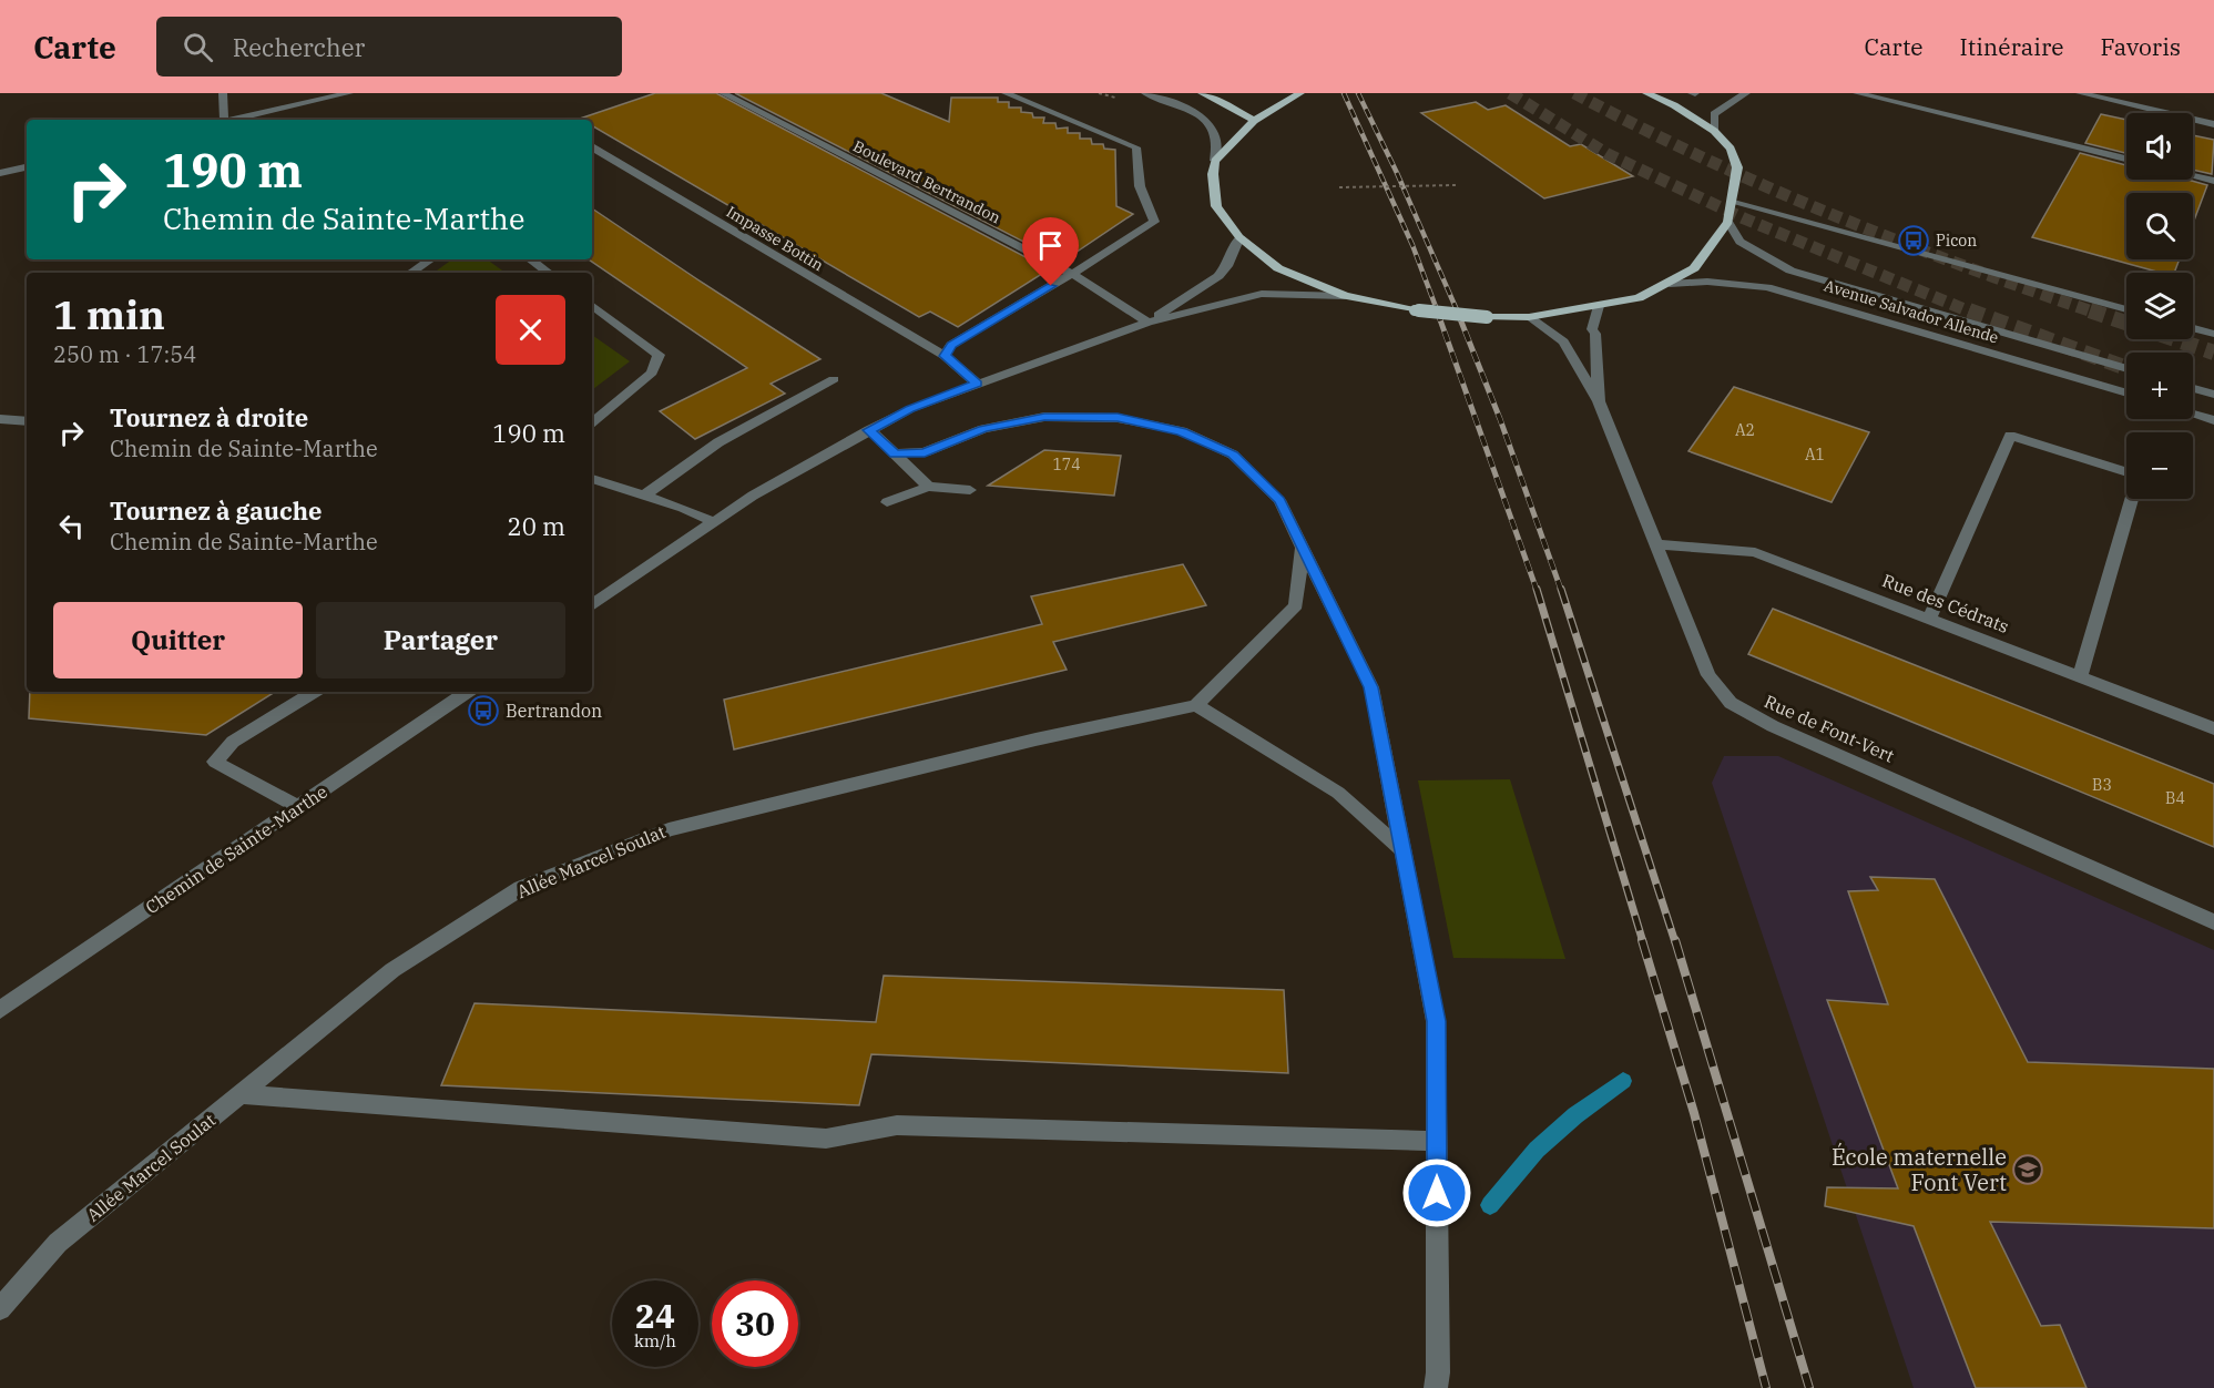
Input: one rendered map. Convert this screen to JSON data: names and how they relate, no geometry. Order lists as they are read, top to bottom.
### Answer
{
  "streets": {
    "street": [
      "Boulevard Bertrandon",
      "Impasse Bottin",
      "Avenue Salvador Allende",
      "Rue des Cédrats",
      "Rue de Font-Vert",
      "Chemin de Sainte-Marthe",
      "Allée Marcel Soulat"
    ]
  },
  "crossings": [
    ["Rue des Cédrats", "Rue de Font-Vert"]
  ],
  "places": {
    "bus stop": ["Picon", "Bertrandon"],
    "school or university": ["École maternelle Font Vert"]
  },
  "house_numbers": [
    "A2",
    "A1",
    "174",
    "B3",
    "B4"
  ],
  "page": {
    "header": "Carte",
    "search": "Rechercher",
    "nav": ["Carte", "Itinéraire", "Favoris"],
    "map_buttons": ["+", "−"],
    "turn": ["190 m", "Chemin de Sainte-Marthe"],
    "heading": ["1 min", "250 m · 17:54"],
    "list": [
      {
        "name": "Tournez à droite",
        "note": "Chemin de Sainte-Marthe",
        "value": "190 m"
      },
      {
        "name": "Tournez à gauche",
        "note": "Chemin de Sainte-Marthe",
        "value": "20 m"
      }
    ],
    "buttons": ["Quitter", "Partager"],
    "speed": "24 km/h",
    "limit": "30"
  }
}
